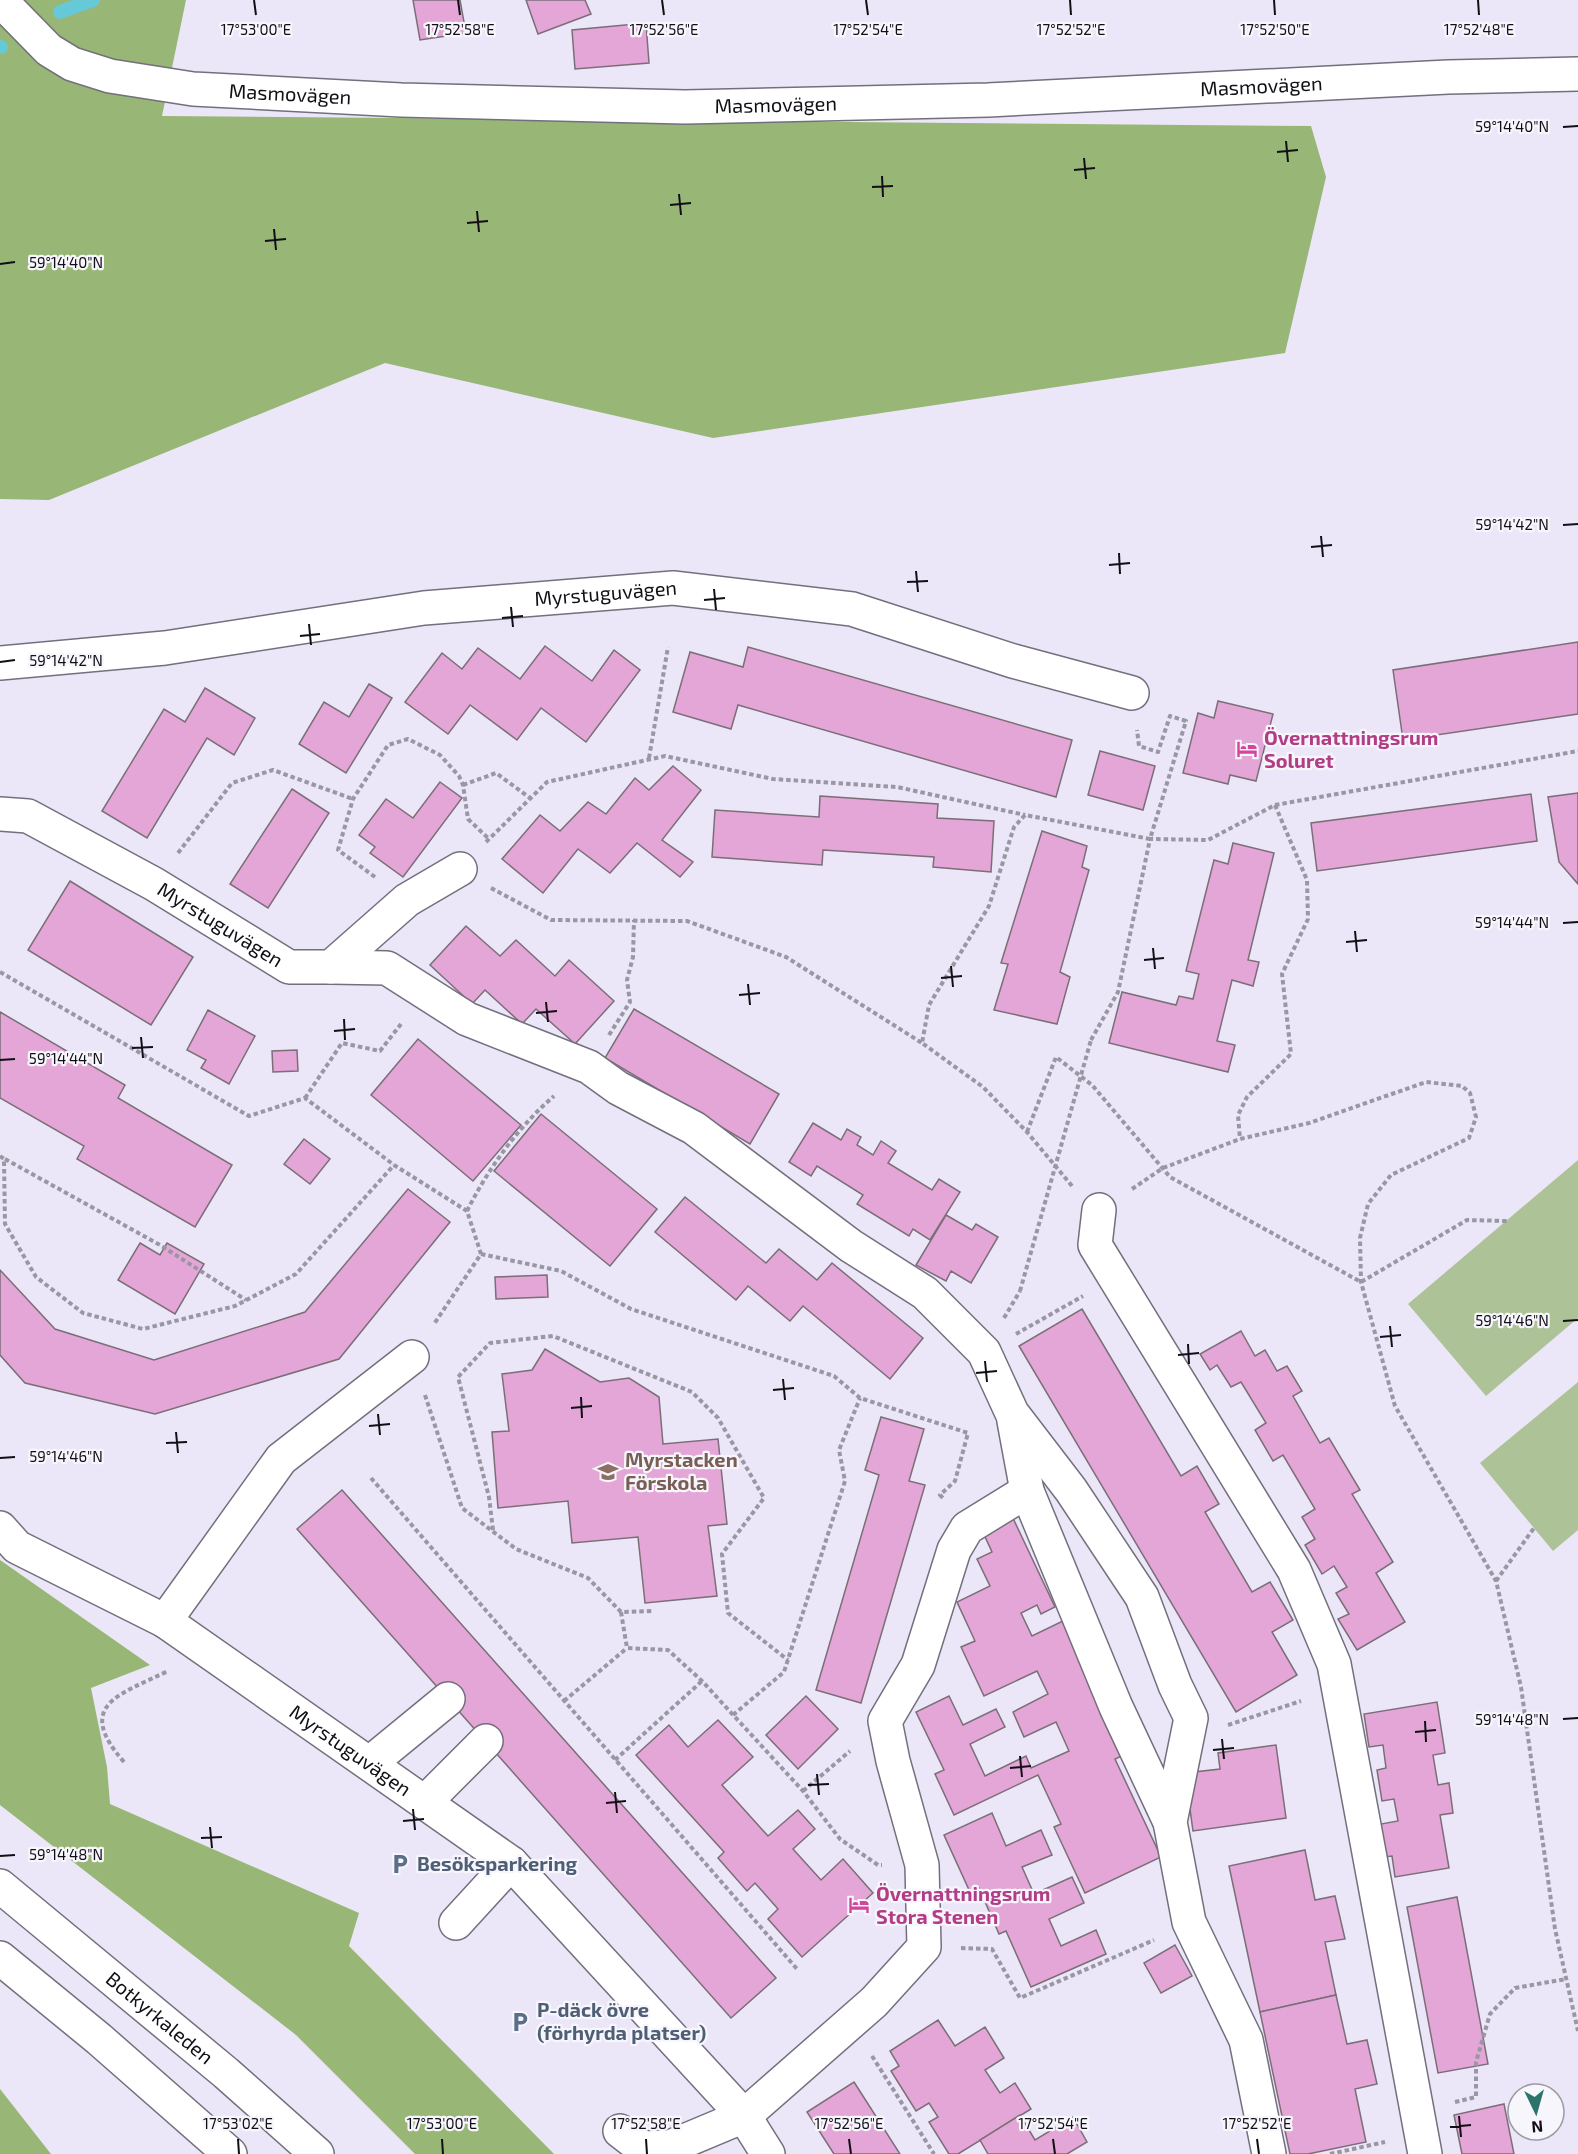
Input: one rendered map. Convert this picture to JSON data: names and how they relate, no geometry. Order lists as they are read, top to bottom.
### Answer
{
  "streets": {
    "street": ["Masmovägen", "Myrstuguvägen", "Botkyrkaleden"]
  },
  "places": {
    "hotel": ["Övernattningsrum Soluret", "Övernattningsrum Stora Stenen"],
    "school or university": ["Myrstacken Förskola"],
    "parking": ["Besöksparkering", "P-däck övre (förhyrda platser)"]
  },
  "north": "bottom",
  "coordinates": [
    "17°53'00\"E",
    "17°52'58\"E",
    "17°52'56\"E",
    "17°52'54\"E",
    "17°52'52\"E",
    "17°52'50\"E",
    "17°52'48\"E",
    "59°14'40\"N",
    "59°14'42\"N",
    "59°14'44\"N",
    "59°14'46\"N",
    "59°14'48\"N",
    "17°53'02\"E"
  ]
}
